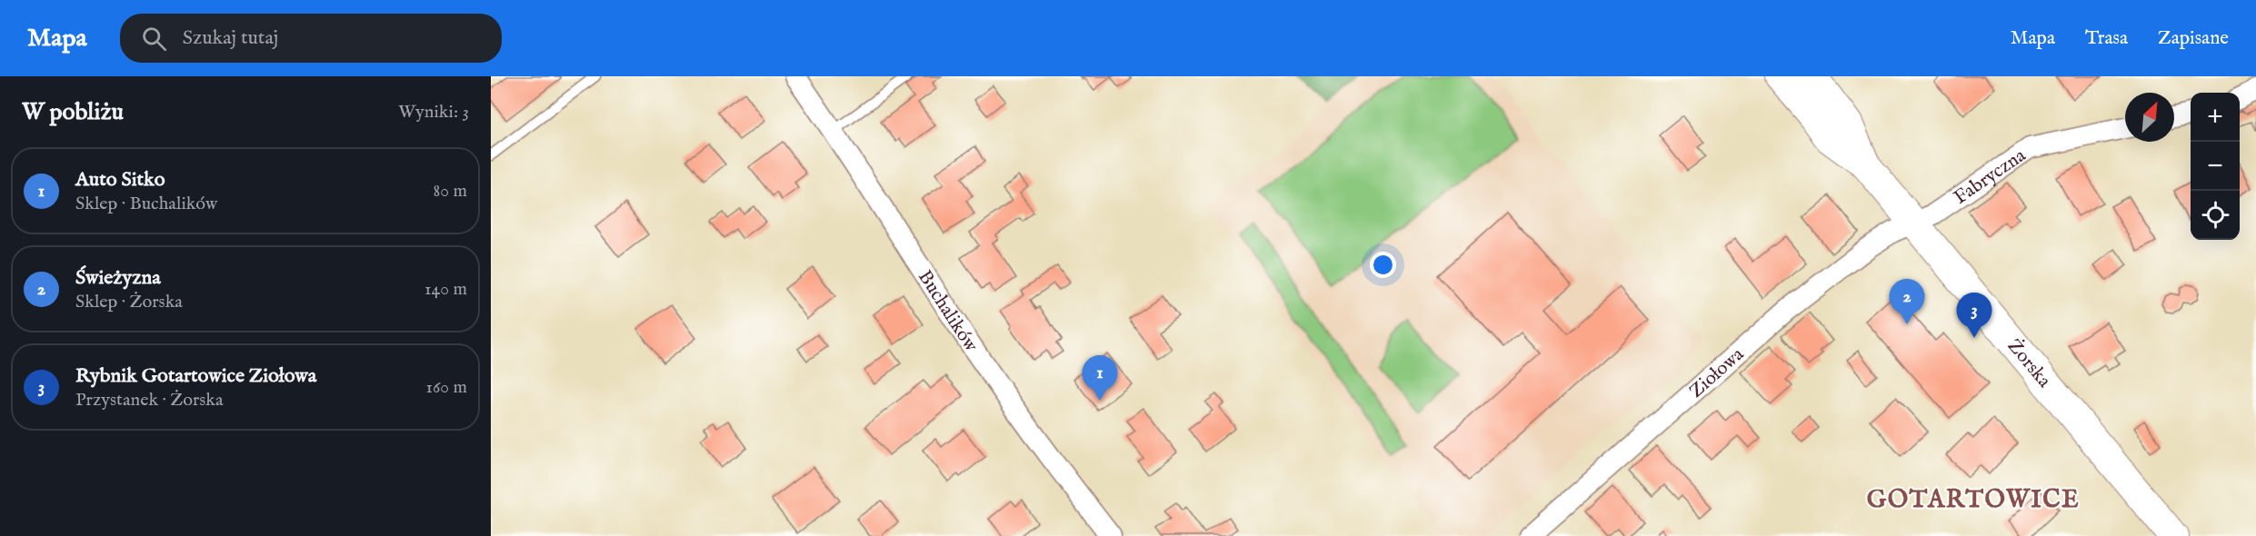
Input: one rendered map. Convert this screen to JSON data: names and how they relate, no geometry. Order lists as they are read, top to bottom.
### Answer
{
  "streets": {
    "main road": ["Żorska"],
    "street": ["Fabryczna", "Buchalików", "Ziołowa"]
  },
  "crossings": [
    ["Fabryczna", "Żorska"],
    ["Fabryczna", "Ziołowa"],
    ["Żorska", "Ziołowa"]
  ],
  "districts": ["GOTARTOWICE"],
  "north": "top right",
  "page": {
    "header": "Mapa",
    "search": "Szukaj tutaj",
    "nav": ["Mapa", "Trasa", "Zapisane"],
    "heading": ["W pobliżu", "Wyniki: 3"],
    "map_buttons": ["+", "−"],
    "list": [
      {
        "mark": "1",
        "name": "Auto Sitko",
        "note": "Sklep · Buchalików",
        "value": "80 m"
      },
      {
        "mark": "2",
        "name": "Świeżyzna",
        "note": "Sklep · Żorska",
        "value": "140 m"
      },
      {
        "mark": "3",
        "name": "Rybnik Gotartowice Ziołowa",
        "note": "Przystanek · Żorska",
        "value": "160 m"
      }
    ],
    "pins": ["2", "3", "1"]
  }
}
